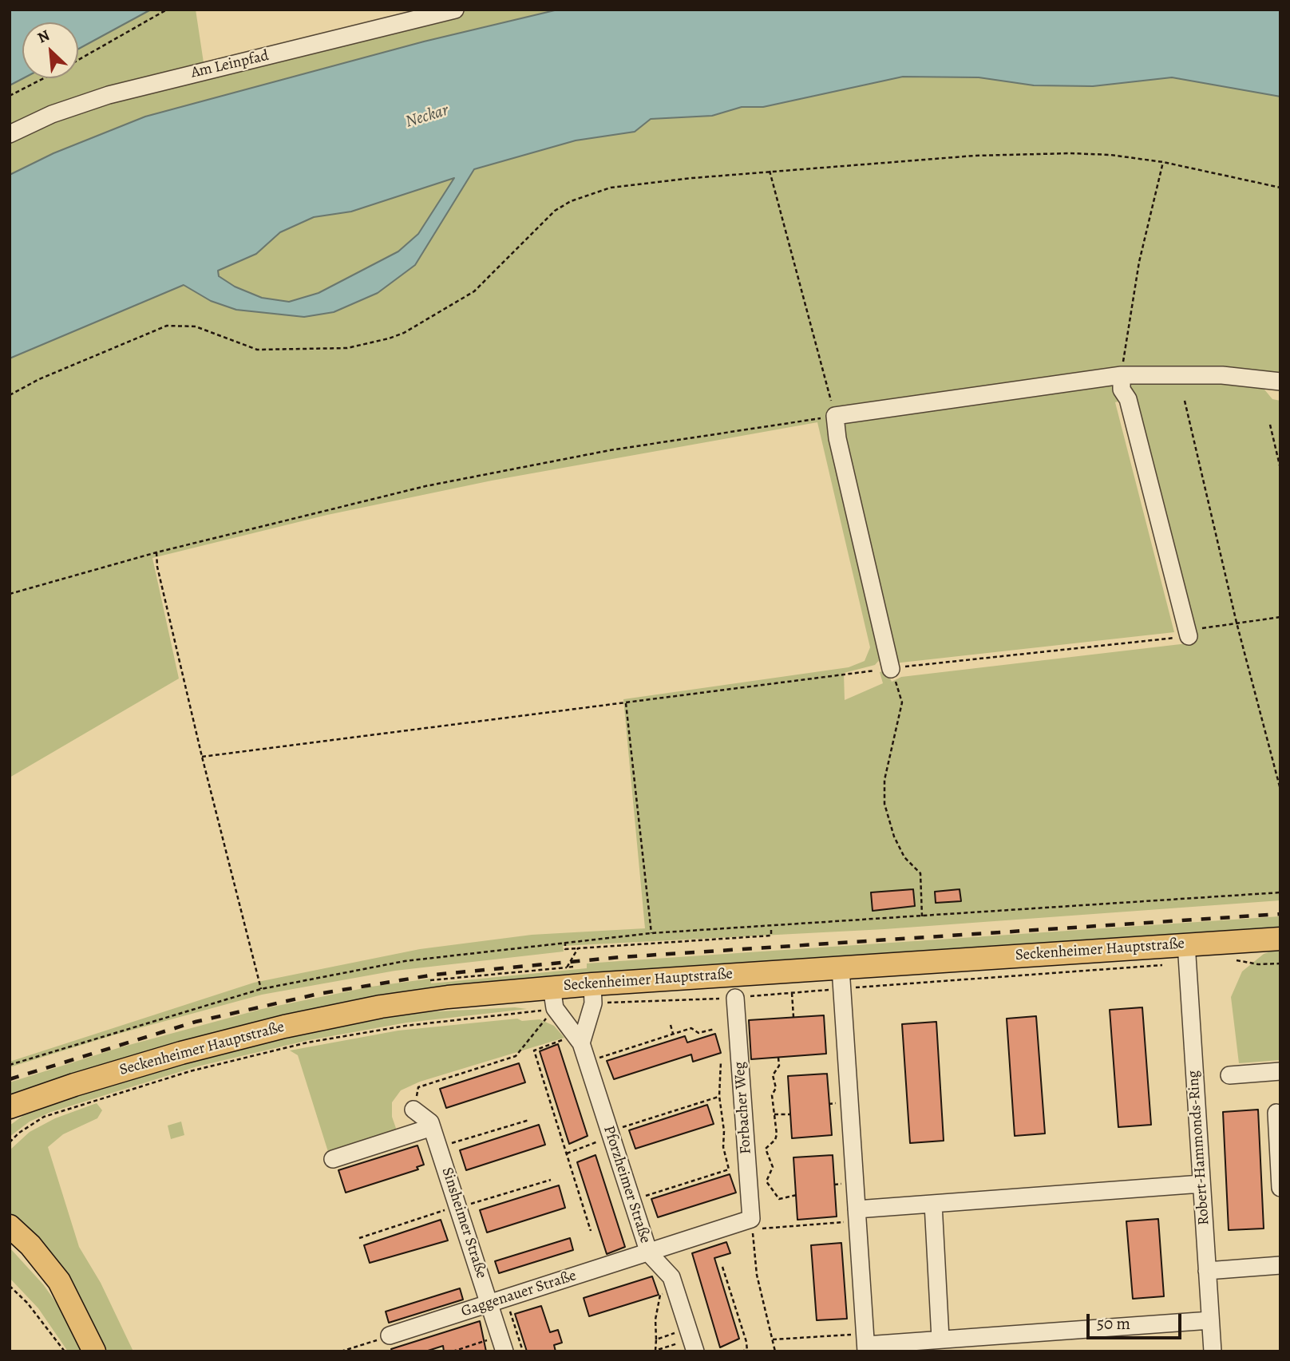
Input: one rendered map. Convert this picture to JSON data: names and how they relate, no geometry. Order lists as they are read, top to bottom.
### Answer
{
  "streets": {
    "main road": ["Seckenheimer Hauptstraße"],
    "street": [
      "Am Leinpfad",
      "Forbacher Weg",
      "Robert-Hammonds-Ring",
      "Pforzheimer Straße",
      "Sinsheimer Straße",
      "Gaggenauer Straße"
    ]
  },
  "crossings": [
    ["Seckenheimer Hauptstraße", "Robert-Hammonds-Ring"],
    ["Seckenheimer Hauptstraße", "Pforzheimer Straße"],
    ["Pforzheimer Straße", "Gaggenauer Straße"],
    ["Sinsheimer Straße", "Gaggenauer Straße"]
  ],
  "water": ["Neckar"],
  "scale_bar": "50 m",
  "north": "top left"
}
